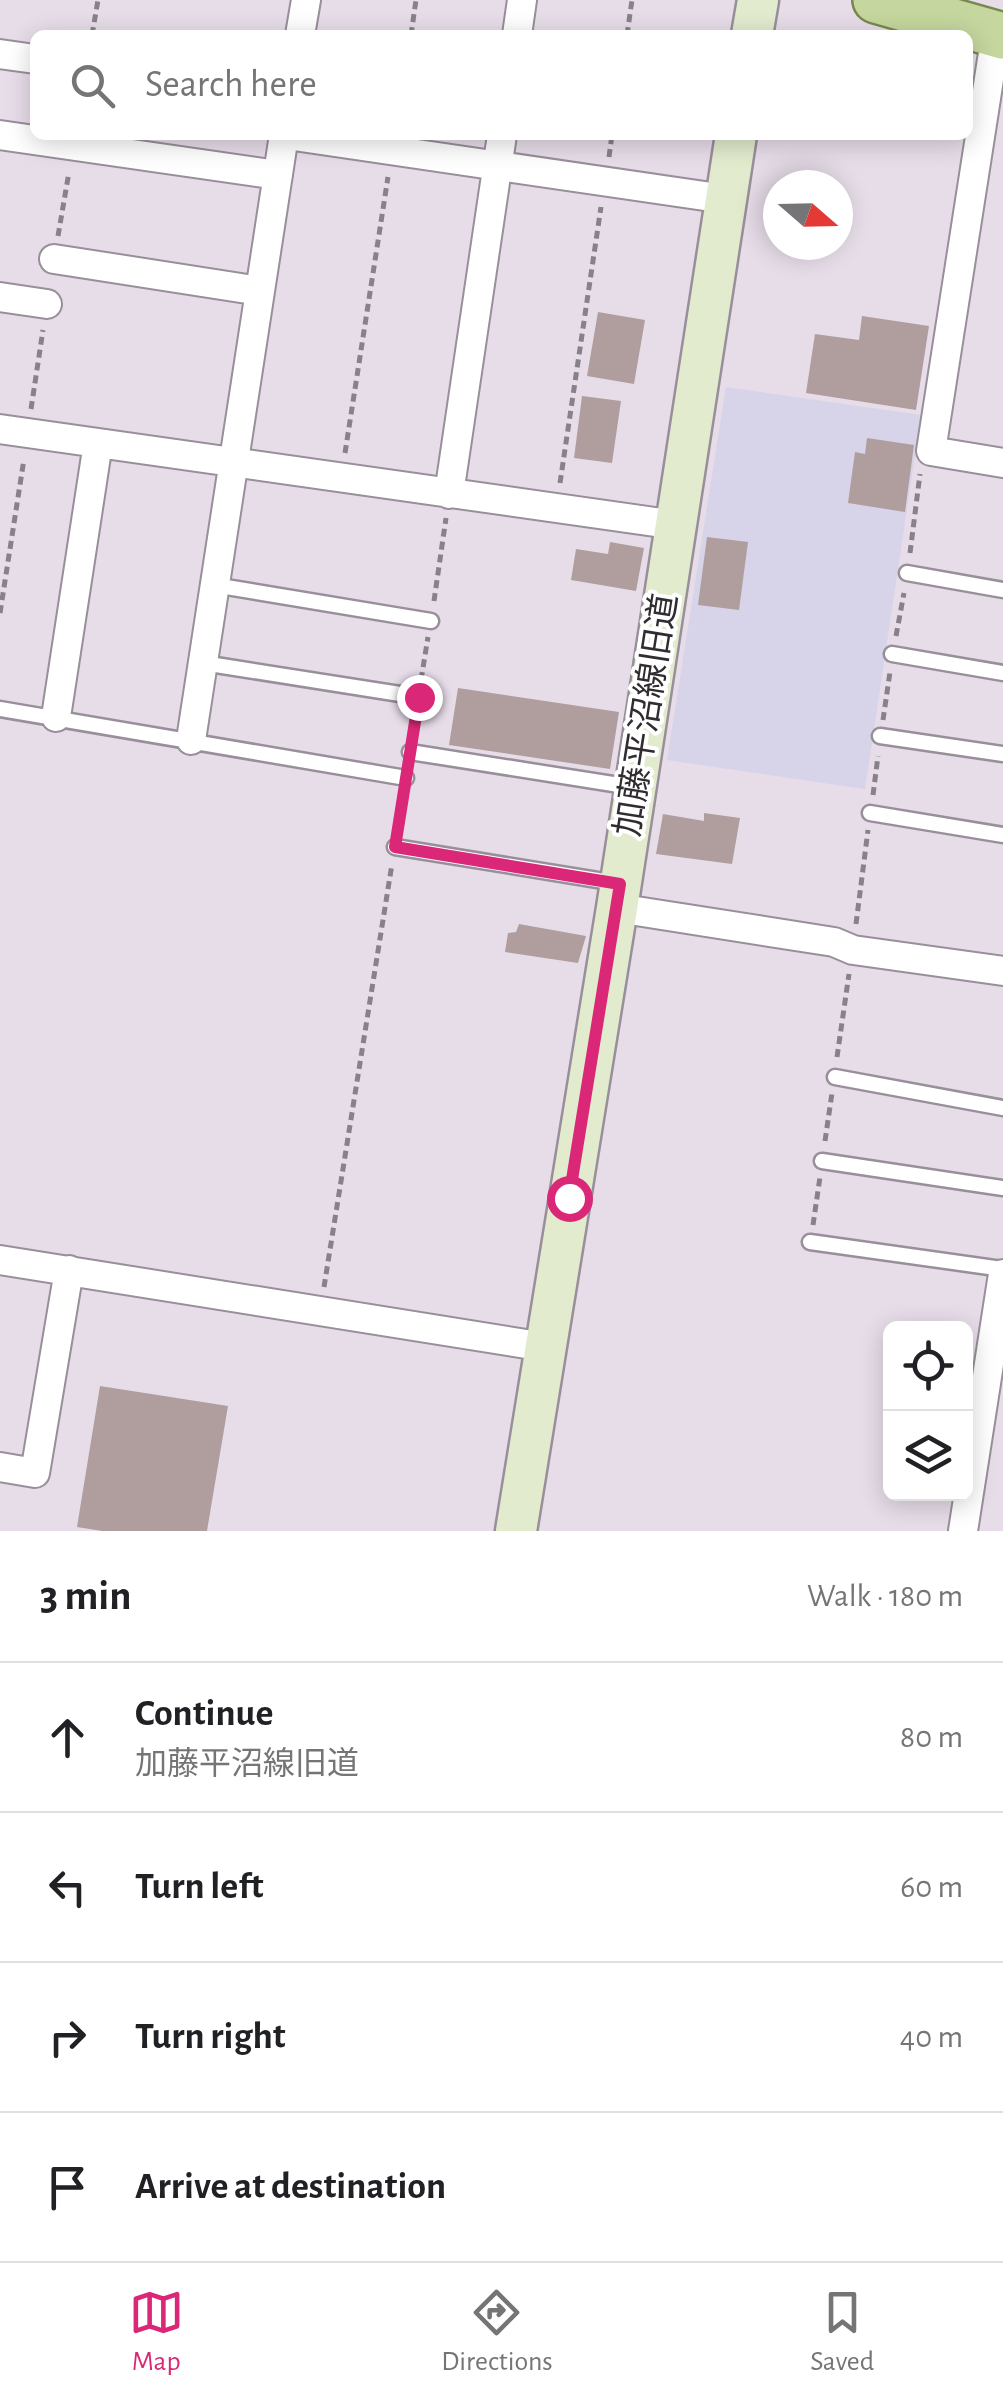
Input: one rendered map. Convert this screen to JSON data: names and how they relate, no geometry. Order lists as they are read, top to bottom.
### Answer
{
  "streets": {
    "street": ["加藤平沼線旧道"]
  },
  "north": "right",
  "page": {
    "search": "Search here",
    "heading": ["3 min", "Walk · 180 m"],
    "list": [
      ["Continue", "加藤平沼線旧道", "80 m"],
      ["Turn left", "60 m"],
      ["Turn right", "40 m"],
      "Arrive at destination"
    ],
    "nav": ["Map", "Directions", "Saved"]
  }
}
